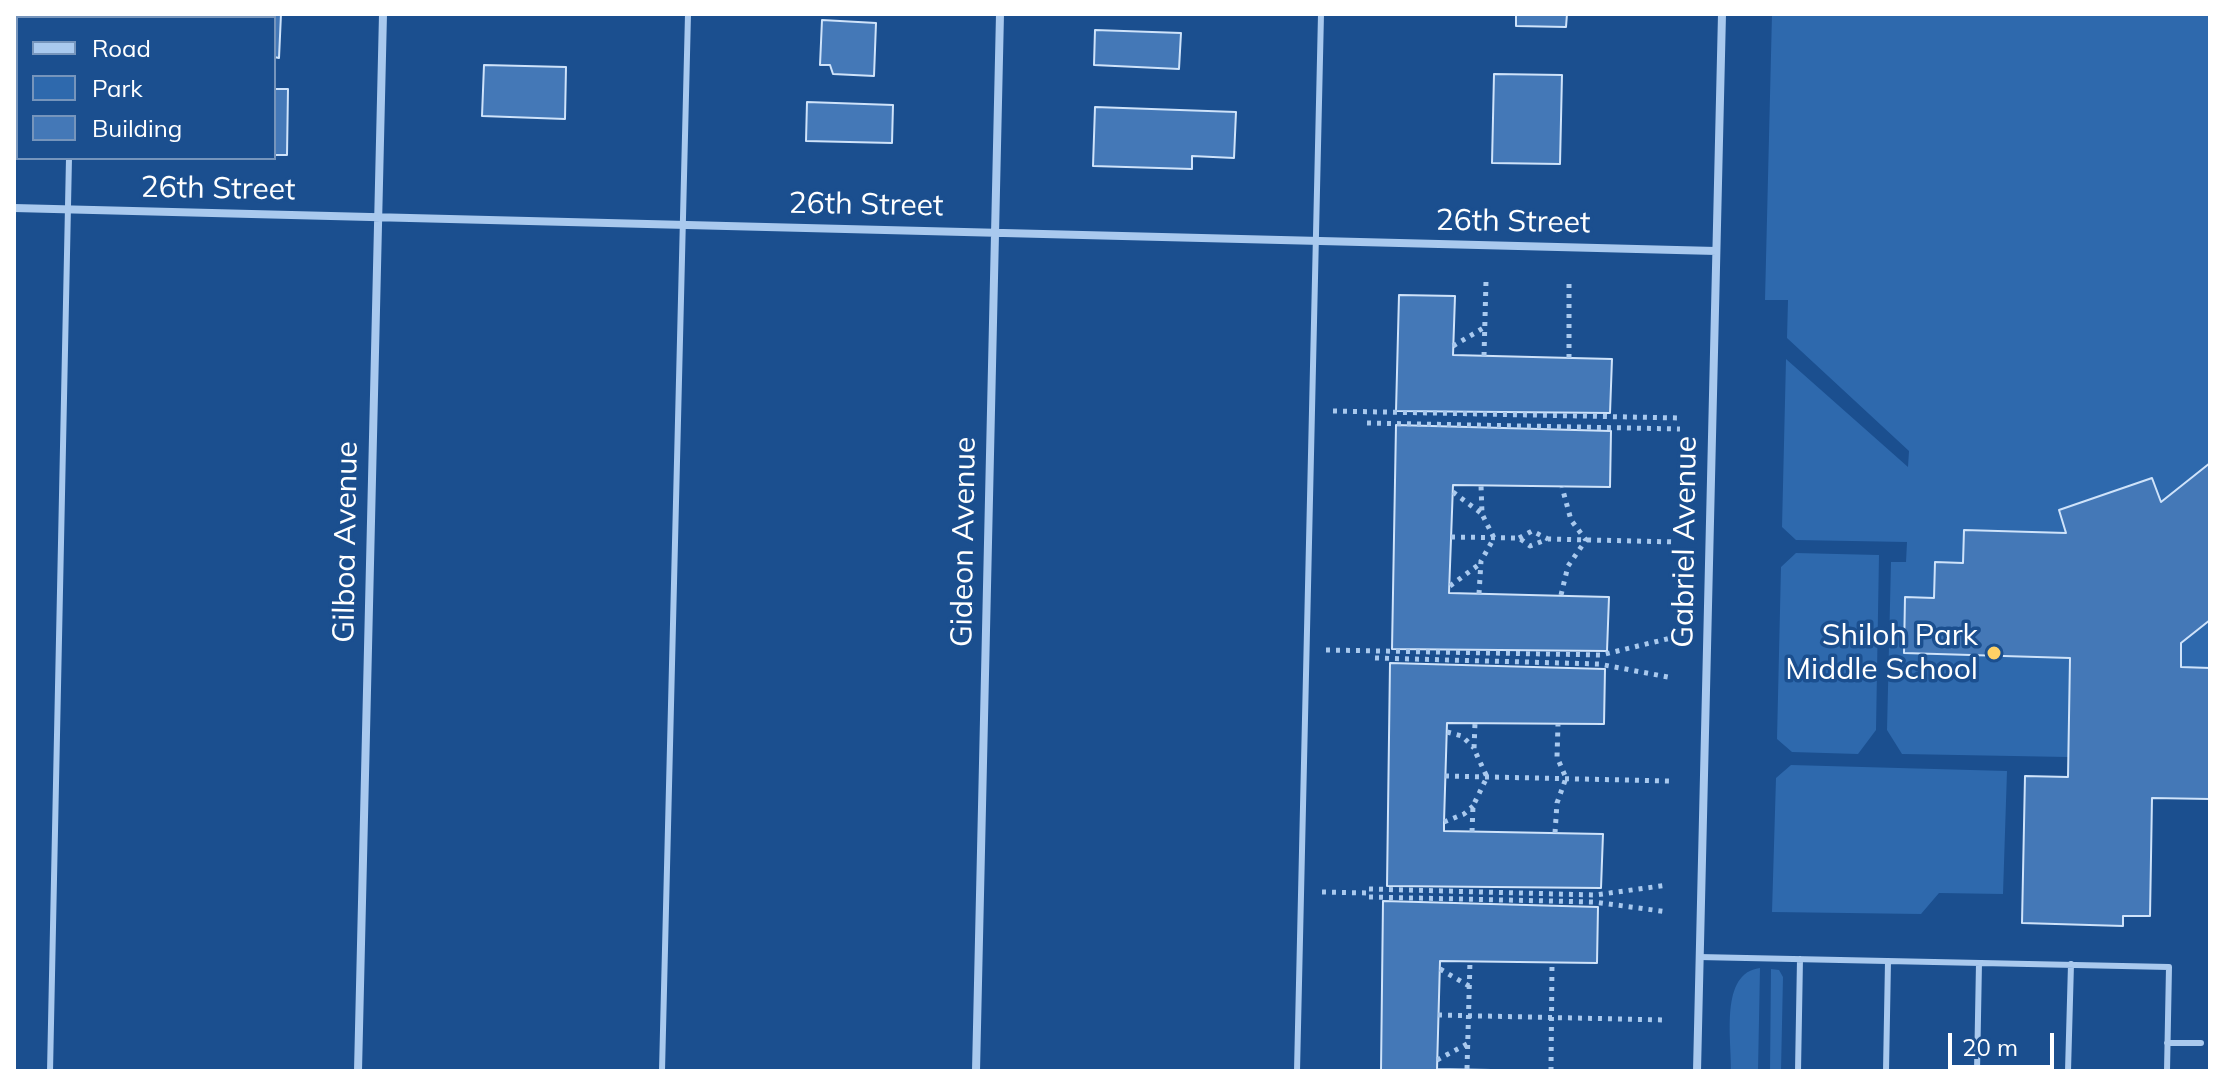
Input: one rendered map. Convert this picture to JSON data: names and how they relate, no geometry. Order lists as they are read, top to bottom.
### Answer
{
  "streets": {
    "street": [
      "26th Street",
      "Gilboa Avenue",
      "Gideon Avenue",
      "Gabriel Avenue"
    ]
  },
  "crossings": [
    ["26th Street", "Gilboa Avenue"],
    ["26th Street", "Gideon Avenue"],
    ["26th Street", "Gabriel Avenue"]
  ],
  "places": ["Shiloh Park Middle School"],
  "legend": ["Road", "Park", "Building"],
  "scale_bar": "20 m"
}
